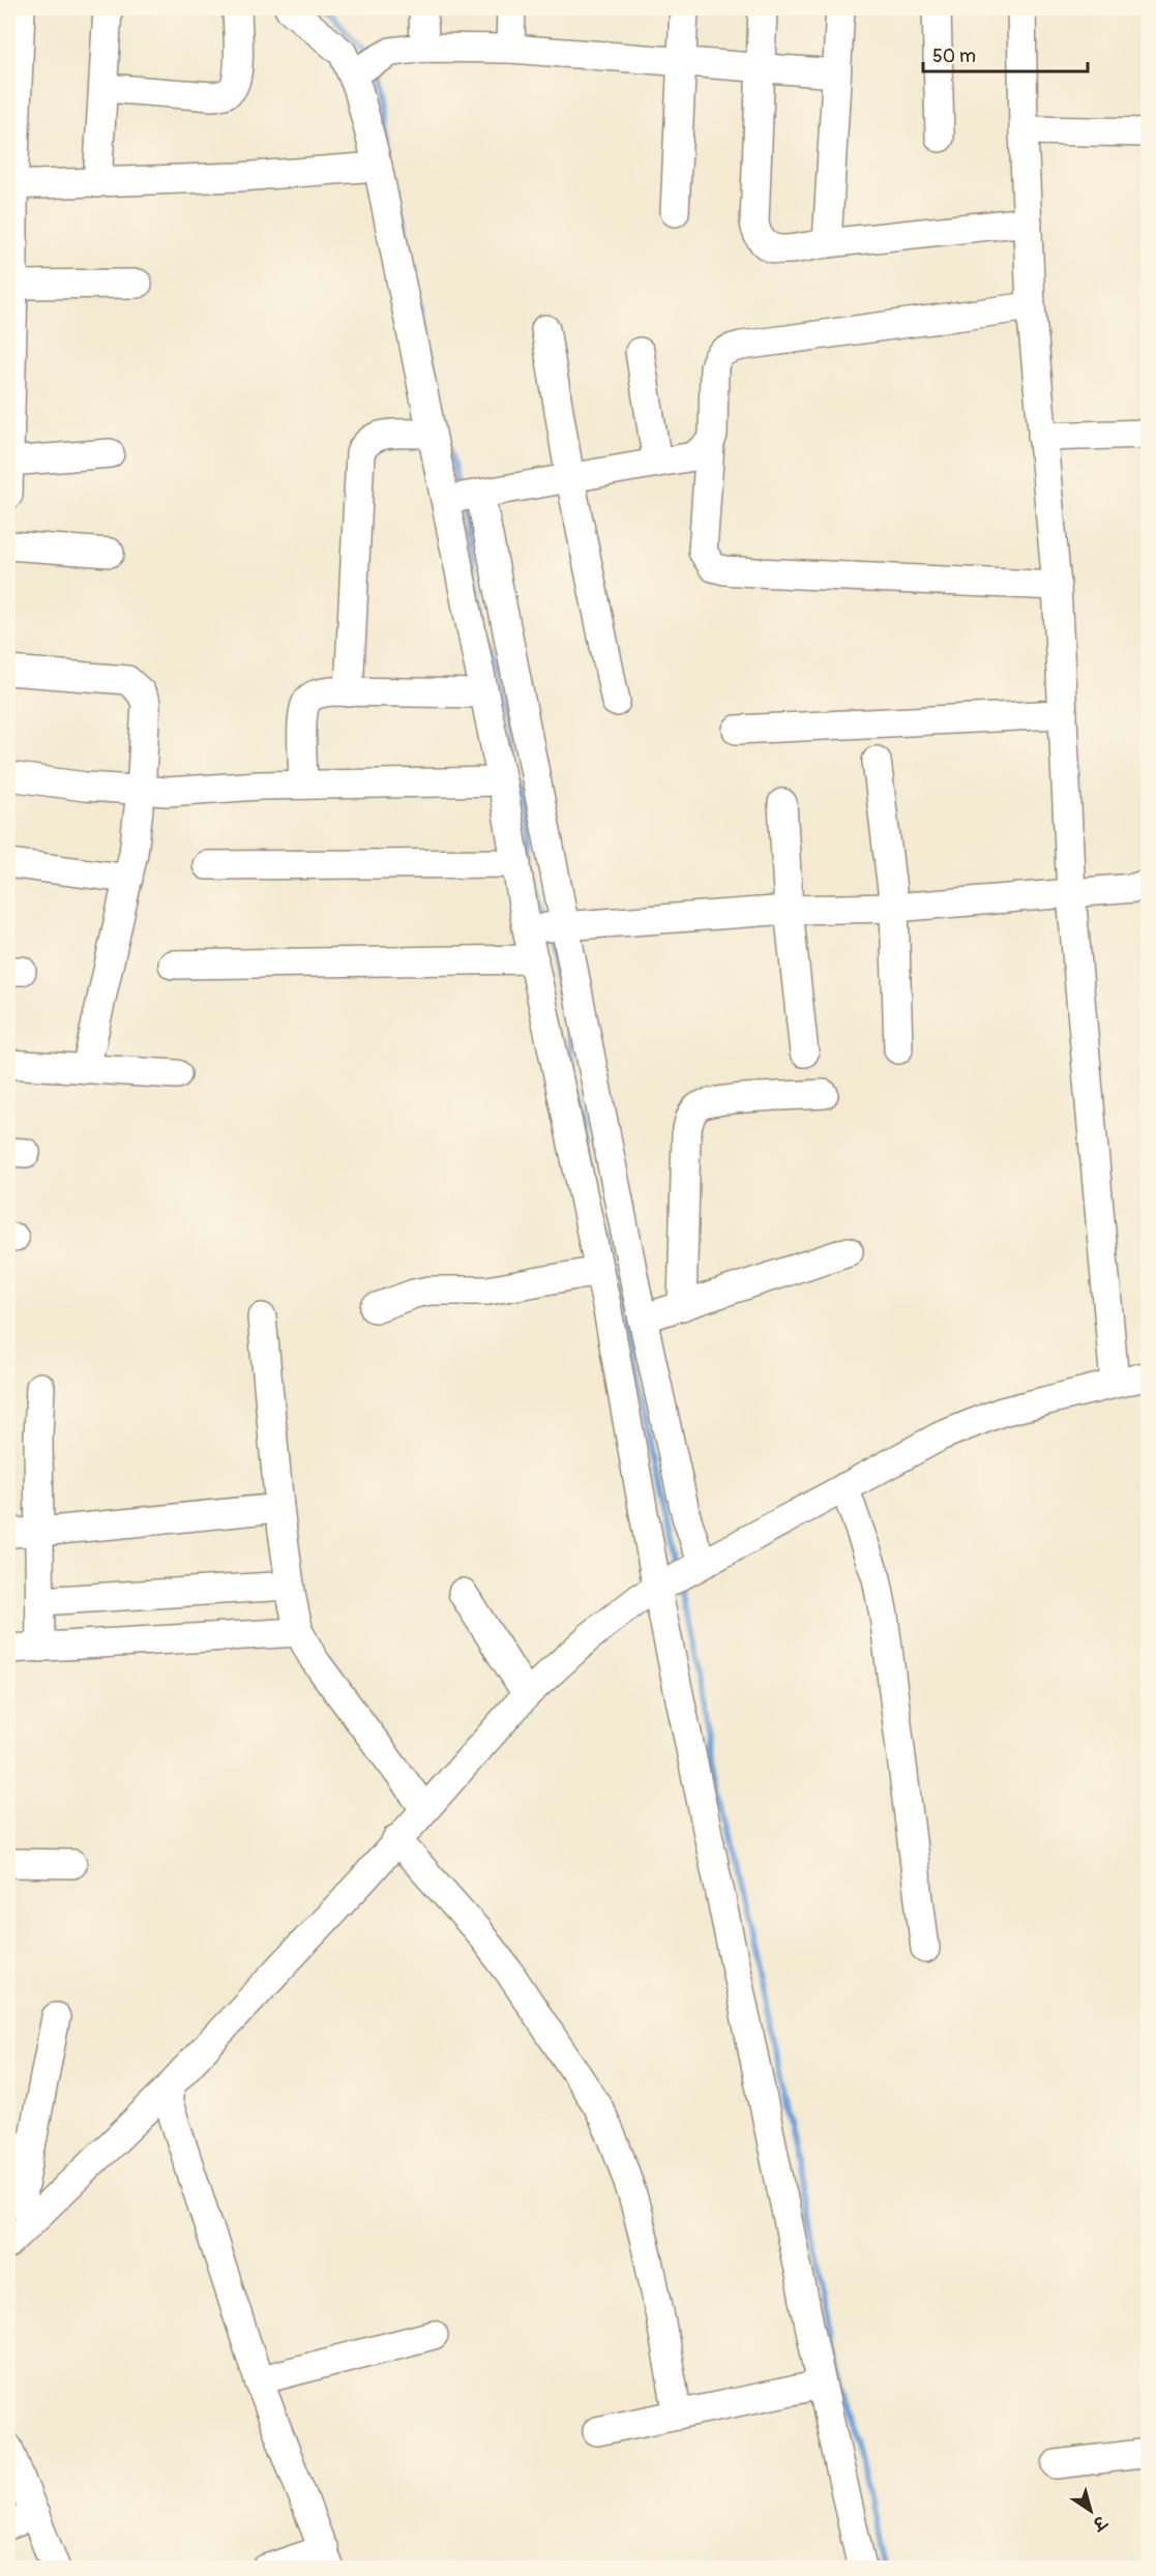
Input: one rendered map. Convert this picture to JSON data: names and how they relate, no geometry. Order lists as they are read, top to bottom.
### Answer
{
  "scale_bar": "50 m",
  "north": "bottom right"
}
